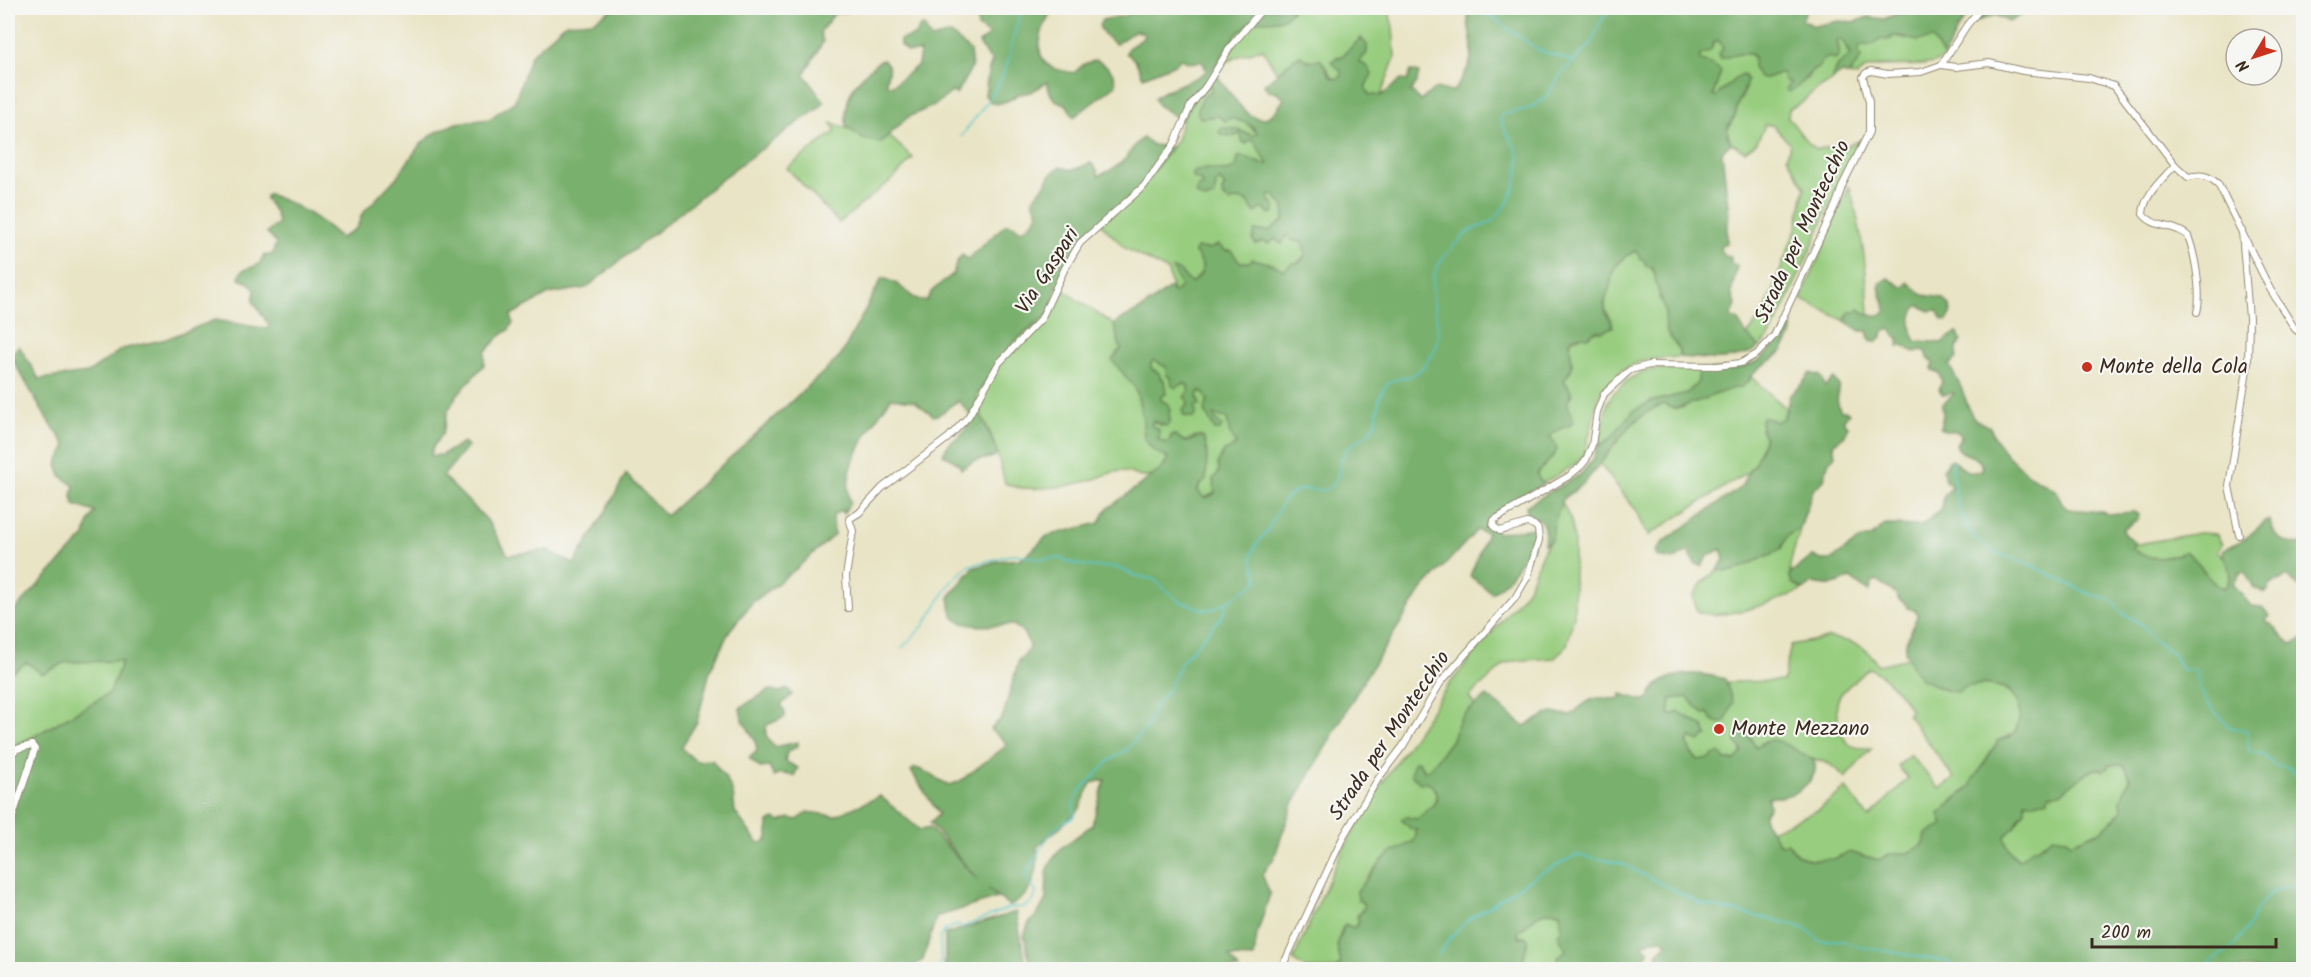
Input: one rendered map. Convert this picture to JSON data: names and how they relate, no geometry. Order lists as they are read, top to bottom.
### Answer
{
  "streets": {
    "street": ["Strada per Montecchio", "Via Gaspari"]
  },
  "places": ["Monte della Cola", "Monte Mezzano"],
  "scale_bar": "200 m",
  "north": "bottom left"
}
